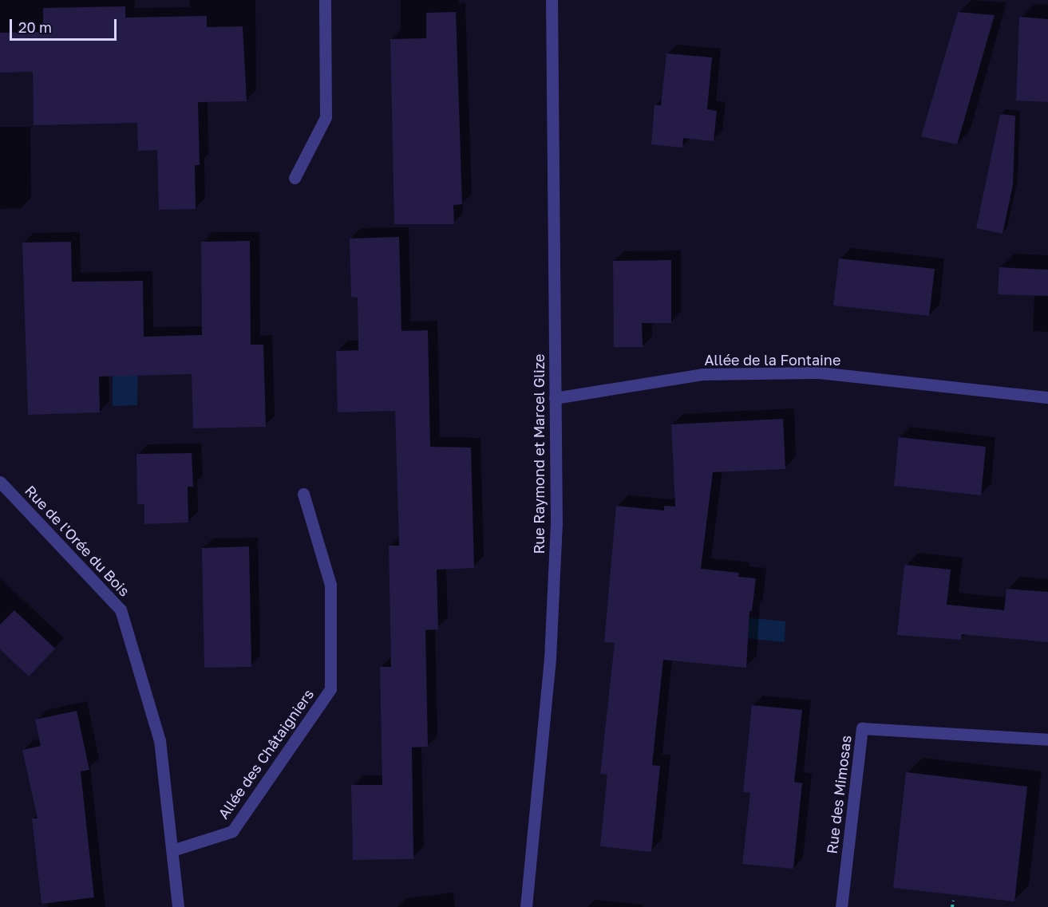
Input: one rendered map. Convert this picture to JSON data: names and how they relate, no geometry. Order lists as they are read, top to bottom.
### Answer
{
  "streets": {
    "street": [
      "Allée de la Fontaine",
      "Rue Raymond et Marcel Glize",
      "Rue de l'Orée du Bois",
      "Allée des Châtaigniers",
      "Rue des Mimosas"
    ]
  },
  "crossings": [
    ["Allée de la Fontaine", "Rue Raymond et Marcel Glize"],
    ["Rue de l'Orée du Bois", "Allée des Châtaigniers"]
  ],
  "scale_bar": "20 m"
}
